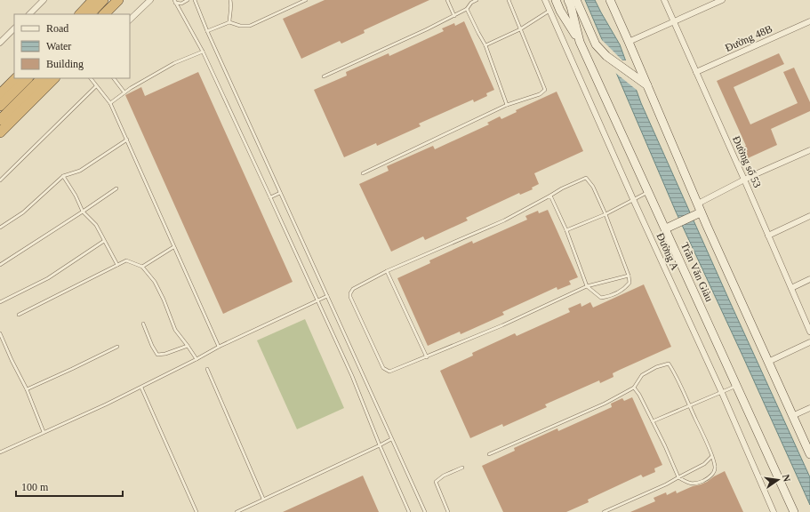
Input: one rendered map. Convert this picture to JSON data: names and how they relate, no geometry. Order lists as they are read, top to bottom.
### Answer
{
  "streets": {
    "main road": ["Trần Văn Giàu"],
    "street": ["Đường 48B", "Đường số 53", "Đường A"]
  },
  "crossings": [
    ["Đường 48B", "Đường số 53"]
  ],
  "legend": ["Road", "Water", "Building"],
  "scale_bar": "100 m",
  "north": "right"
}
